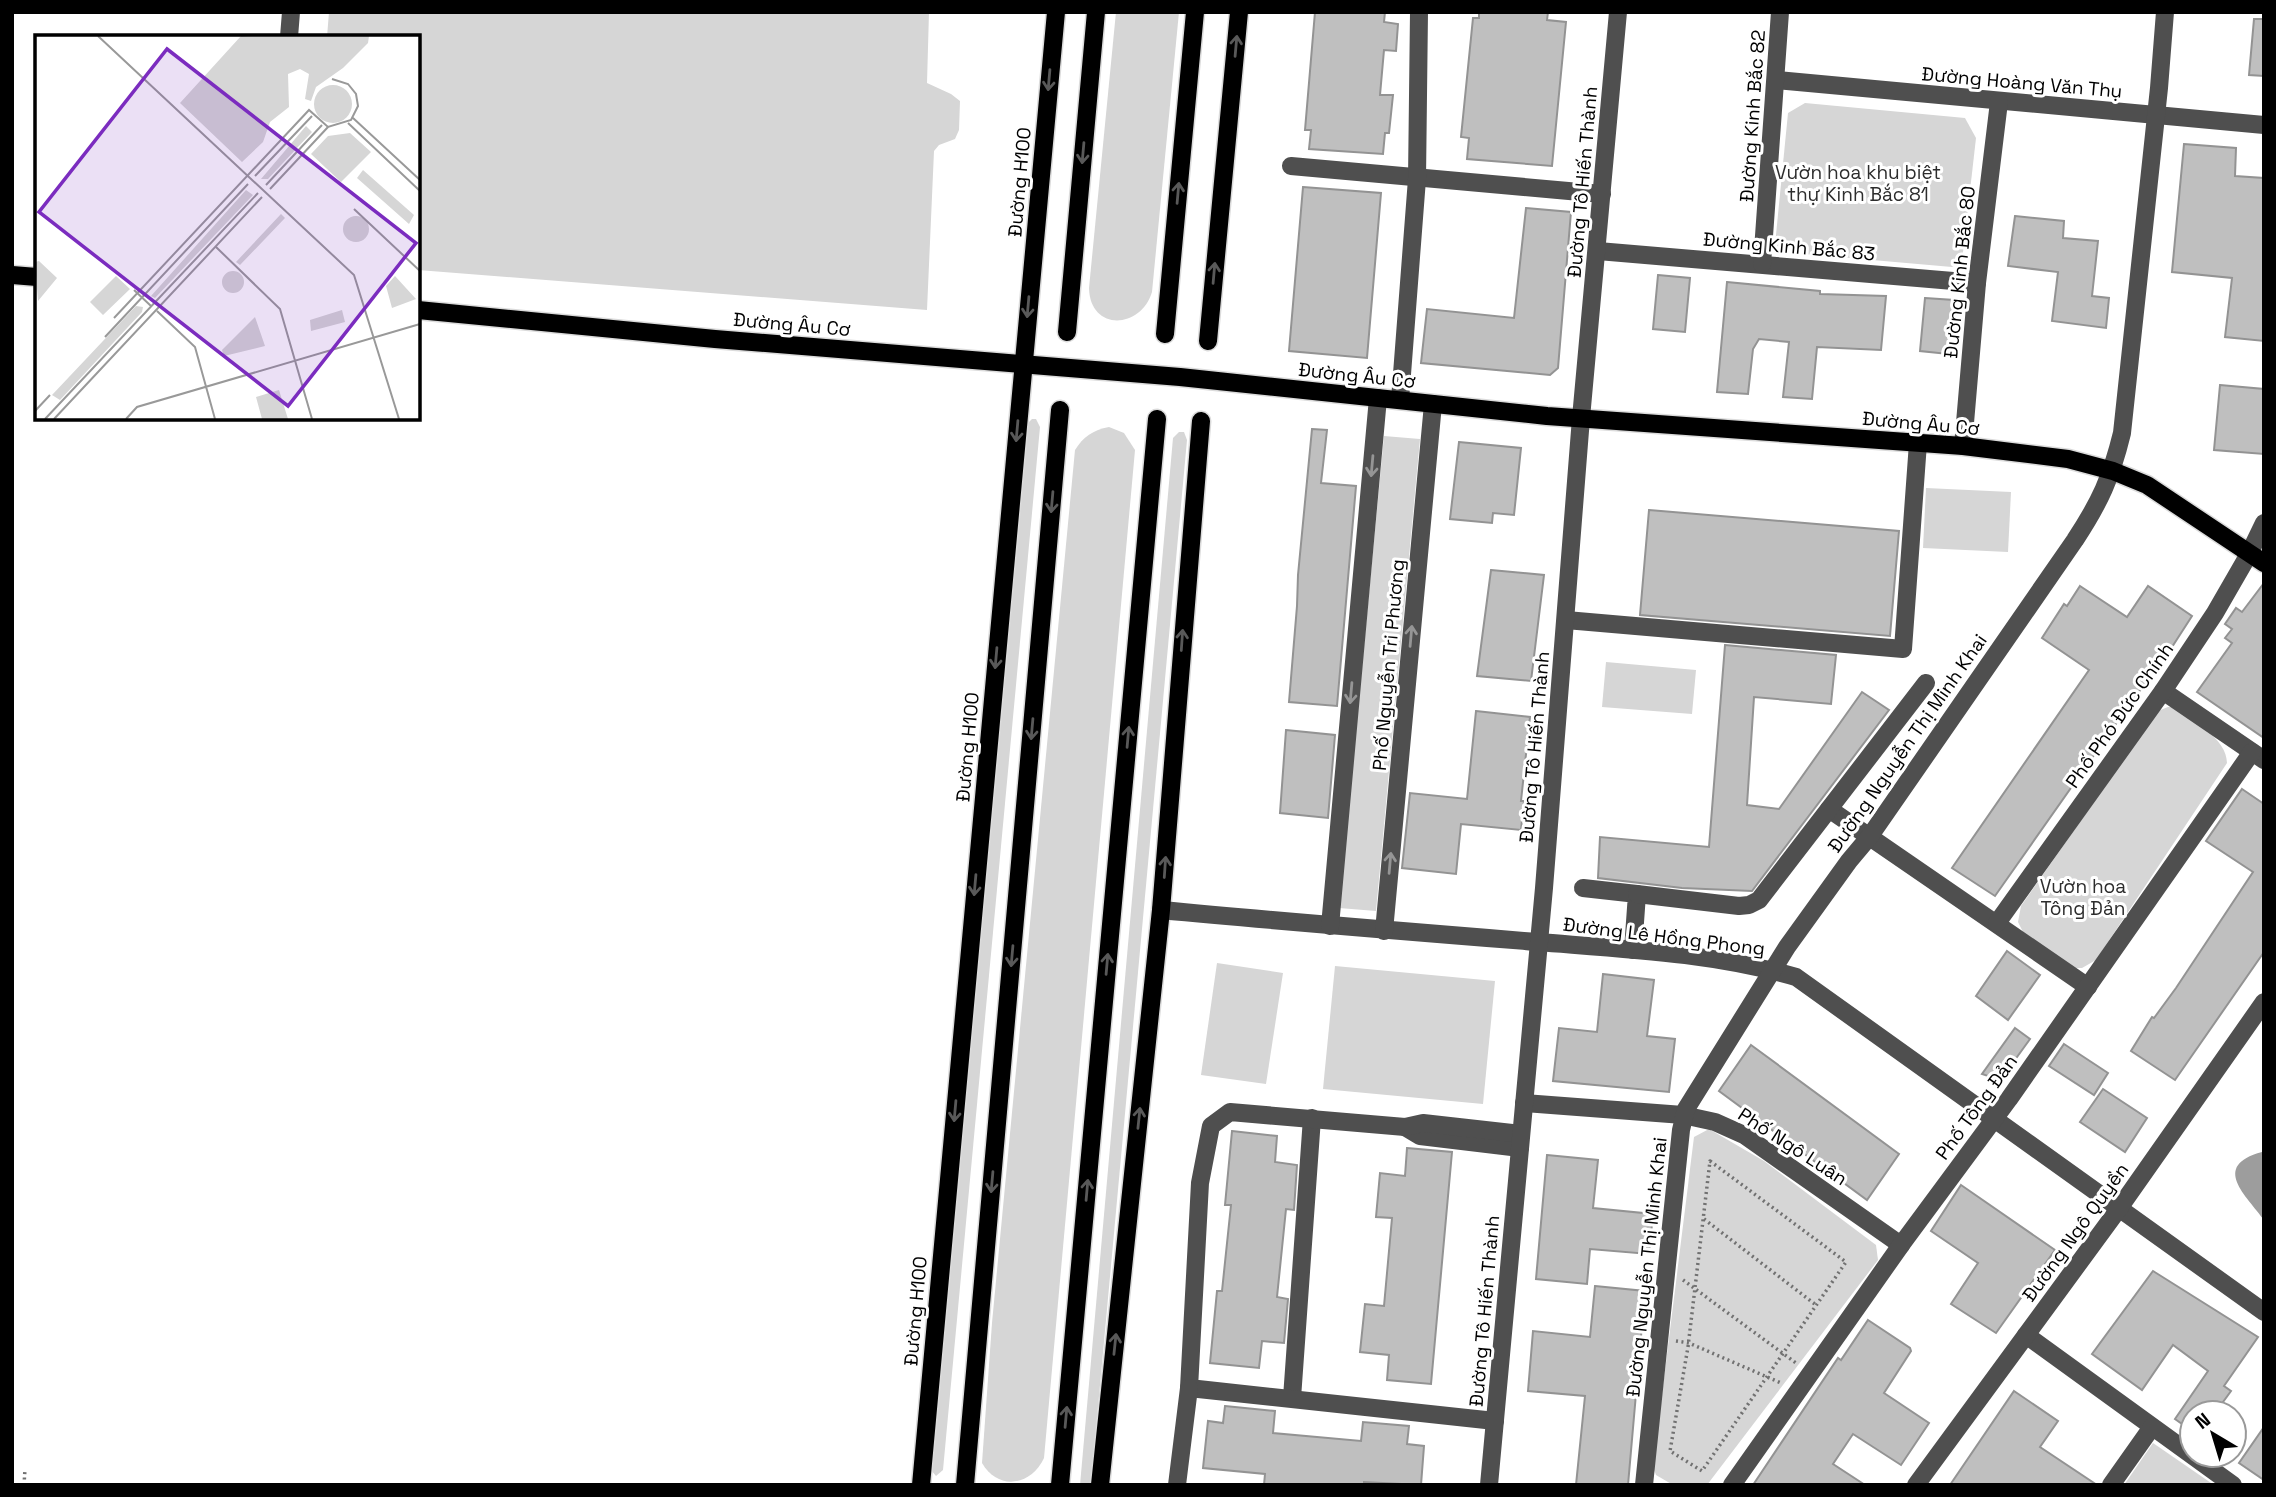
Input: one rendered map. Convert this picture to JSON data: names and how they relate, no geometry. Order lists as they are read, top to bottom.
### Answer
{
  "streets": {
    "main road": ["Đường H100", "Đường Âu Cơ"],
    "street": [
      "Đường Hoàng Văn Thụ",
      "Đường Kinh Bắc 82",
      "Đường Tô Hiến Thành",
      "Đường Kinh Bắc 83",
      "Đường Kinh Bắc 80",
      "Phố Nguyễn Tri Phương",
      "Phố Phó Đức Chính",
      "Đường Nguyễn Thị Minh Khai",
      "Đường Lê Hồng Phong",
      "Phố Tông Đản",
      "Phố Ngô Luân",
      "Đường Ngô Quyền"
    ]
  },
  "crossings": [
    ["Đường Hoàng Văn Thụ", "Đường Kinh Bắc 82"],
    ["Đường Hoàng Văn Thụ", "Đường Kinh Bắc 80"],
    ["Đường Hoàng Văn Thụ", "Đường Nguyễn Thị Minh Khai"],
    ["Đường Kinh Bắc 82", "Đường Kinh Bắc 83"],
    ["Đường H100", "Đường Âu Cơ"],
    ["Đường Tô Hiến Thành", "Đường Kinh Bắc 83"],
    ["Đường Tô Hiến Thành", "Đường Âu Cơ"],
    ["Đường Tô Hiến Thành", "Đường Lê Hồng Phong"],
    ["Đường Tô Hiến Thành", "Phố Ngô Luân"],
    ["Đường Kinh Bắc 83", "Đường Kinh Bắc 80"],
    ["Đường Kinh Bắc 80", "Đường Âu Cơ"],
    ["Đường Âu Cơ", "Phố Nguyễn Tri Phương"],
    ["Đường Âu Cơ", "Phố Phó Đức Chính"],
    ["Đường Âu Cơ", "Đường Nguyễn Thị Minh Khai"],
    ["Phố Nguyễn Tri Phương", "Đường Lê Hồng Phong"],
    ["Đường Nguyễn Thị Minh Khai", "Đường Lê Hồng Phong"],
    ["Đường Nguyễn Thị Minh Khai", "Phố Ngô Luân"],
    ["Đường Lê Hồng Phong", "Phố Tông Đản"],
    ["Đường Lê Hồng Phong", "Đường Ngô Quyền"],
    ["Phố Tông Đản", "Phố Ngô Luân"]
  ],
  "parks": ["Vườn hoa khu biệt thự Kinh Bắc 81", "Vườn hoa Tông Đản"],
  "north": "top left"
}
